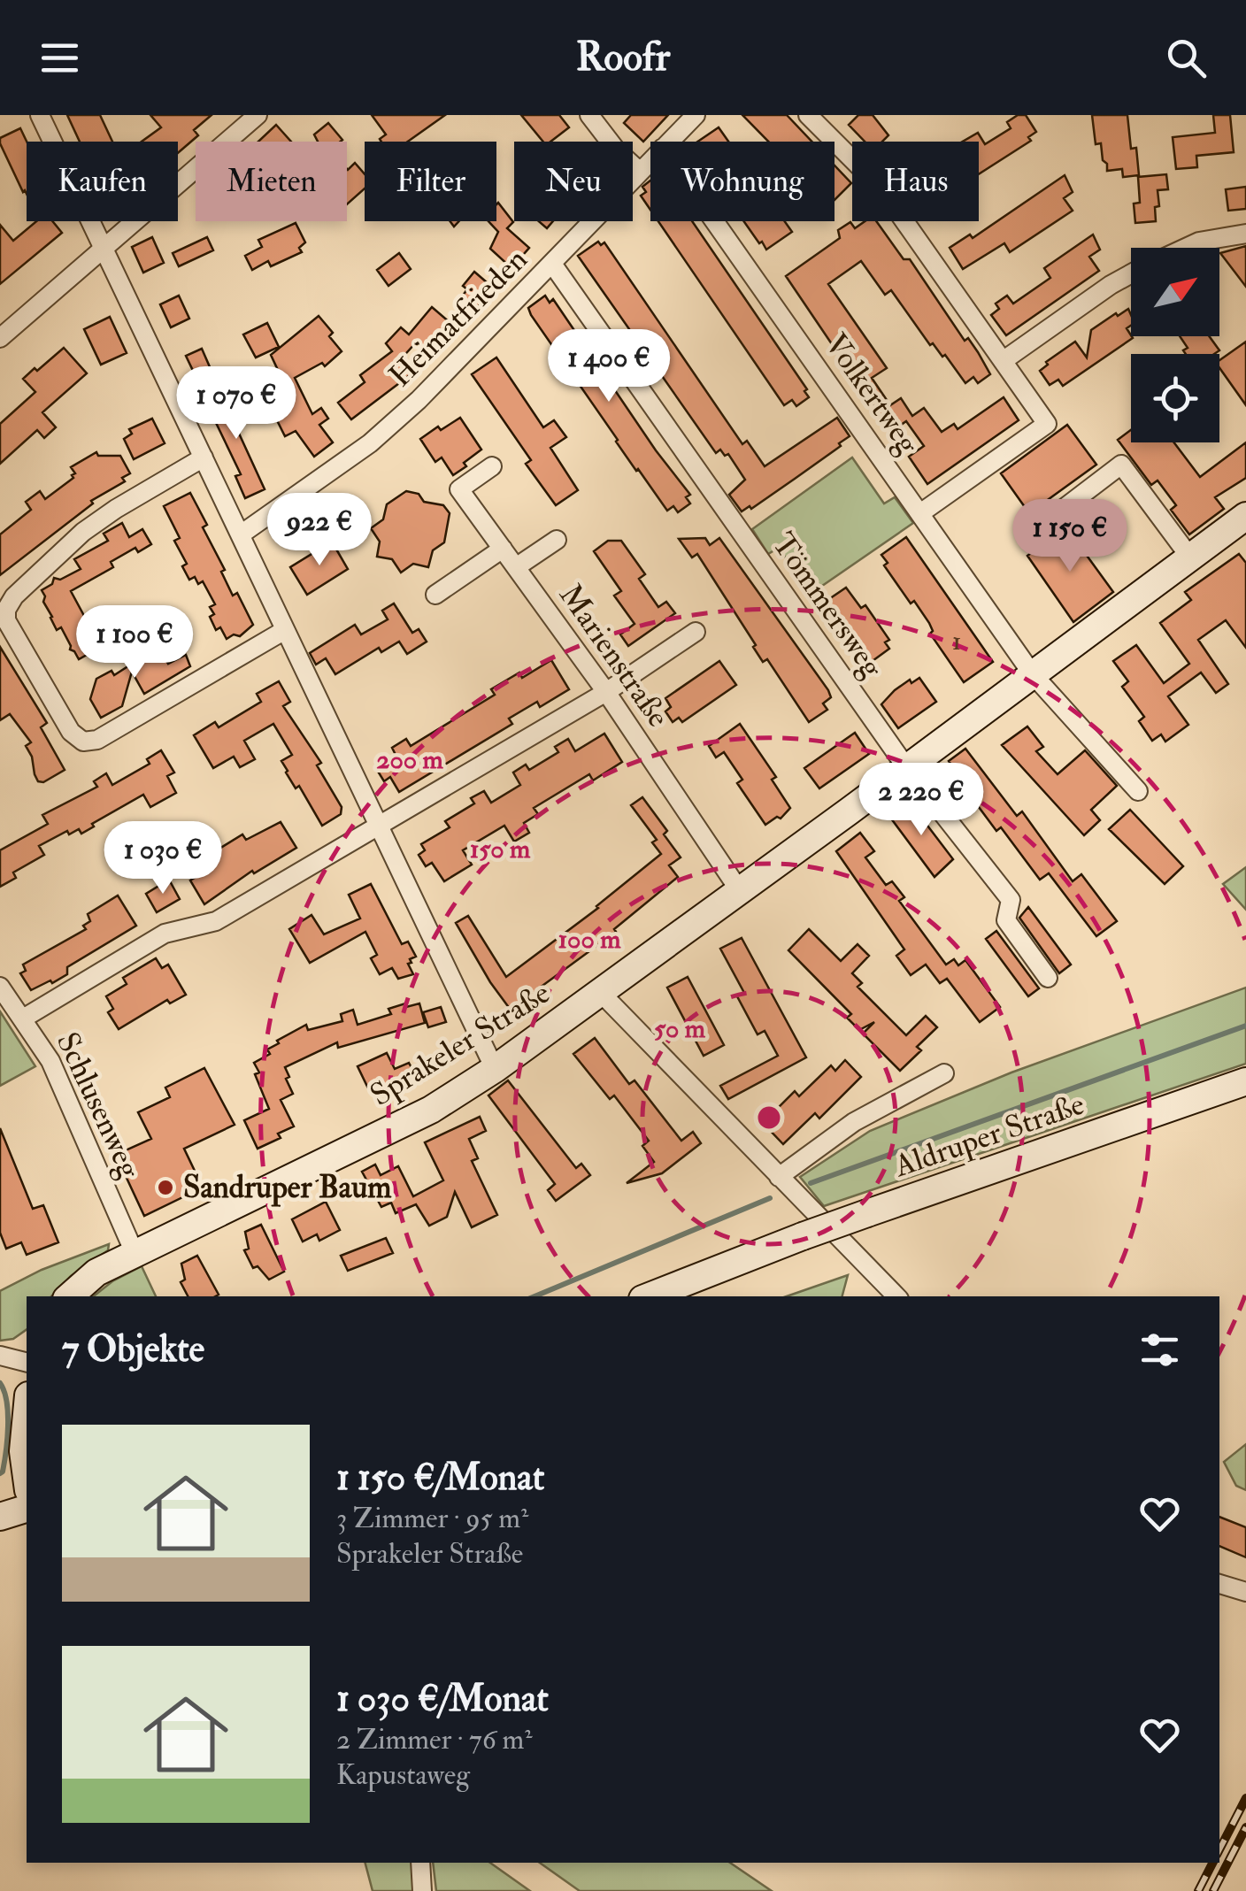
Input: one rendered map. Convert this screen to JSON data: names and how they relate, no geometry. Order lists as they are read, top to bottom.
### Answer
{
  "streets": {
    "street": [
      "Heimatfrieden",
      "Volkertweg",
      "Tömmersweg",
      "Marienstraße",
      "Sprakeler Straße",
      "Schlusenweg",
      "Aldruper Straße"
    ]
  },
  "crossings": [
    ["Heimatfrieden", "Tömmersweg"],
    ["Volkertweg", "Sprakeler Straße"],
    ["Tömmersweg", "Sprakeler Straße"],
    ["Marienstraße", "Sprakeler Straße"],
    ["Sprakeler Straße", "Schlusenweg"]
  ],
  "places": ["Sandruper Baum"],
  "house_numbers": ["1"],
  "north": "top right",
  "page": {
    "header": "Roofr",
    "chip": [
      "Kaufen",
      "Mieten",
      "Filter",
      "Neu",
      "Wohnung",
      "Haus"
    ],
    "price": [
      "1 400 €",
      "1 070 €",
      "922 €",
      "1 150 €",
      "1 100 €",
      "2 220 €",
      "1 030 €"
    ],
    "heading": "7 Objekte",
    "list": [
      {
        "name": "1 150 €/Monat",
        "note": "3 Zimmer · 95 m² · Sprakeler Straße"
      },
      {
        "name": "1 030 €/Monat",
        "note": "2 Zimmer · 76 m² · Kapustaweg"
      }
    ]
  },
  "rings": [
    "200 m",
    "150 m",
    "100 m",
    "50 m"
  ]
}
